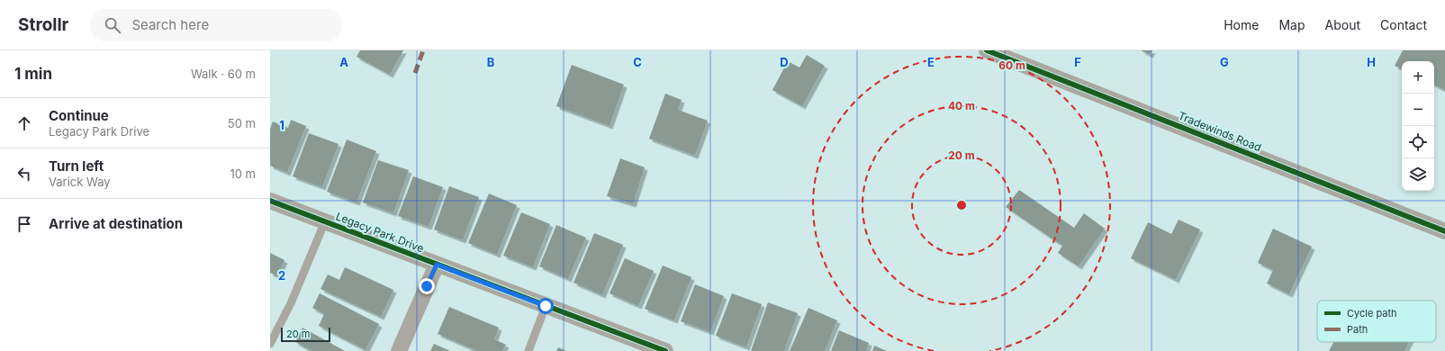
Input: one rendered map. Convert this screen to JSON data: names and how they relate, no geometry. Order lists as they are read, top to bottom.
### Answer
{
  "streets": {
    "street": ["Tradewinds Road", "Legacy Park Drive"]
  },
  "legend": ["Cycle path", "Path"],
  "scale_bar": "20 m",
  "page": {
    "header": "Strollr",
    "search": "Search here",
    "nav": [
      "Home",
      "Map",
      "About",
      "Contact"
    ],
    "heading": ["1 min", "Walk · 60 m"],
    "map_buttons": ["+", "−"],
    "list": [
      ["Continue", "Legacy Park Drive", "50 m"],
      ["Turn left", "Varick Way", "10 m"],
      "Arrive at destination"
    ],
    "scale": "20 m"
  },
  "grid": {
    "columns": [
      "A",
      "B",
      "C",
      "D",
      "E",
      "F",
      "G",
      "H"
    ],
    "rows": ["1", "2"]
  },
  "rings": ["60 m", "40 m", "20 m"]
}
